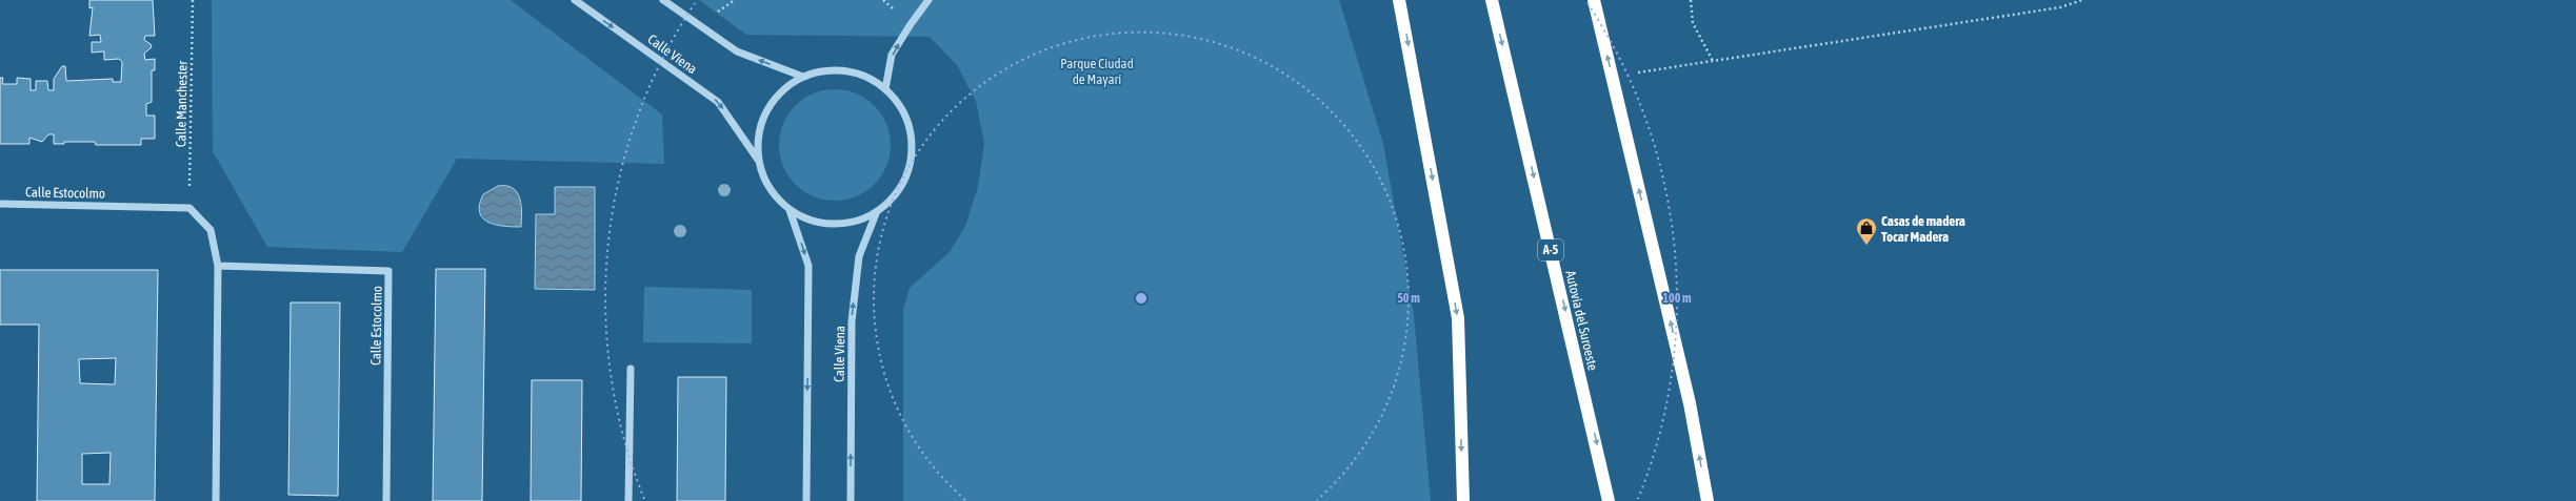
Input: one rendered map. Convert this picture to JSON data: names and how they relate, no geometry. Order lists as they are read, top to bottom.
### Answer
{
  "streets": {
    "highway": ["A-5", "Autovía del Suroeste"],
    "street": ["Calle Viena", "Calle Estocolmo"],
    "path": ["Calle Manchester"]
  },
  "crossings": [
    ["Calle Manchester", "Calle Estocolmo"]
  ],
  "parks": ["Parque Ciudad de Mayarí"],
  "places": {
    "shop": ["Casas de madera Tocar Madera"]
  },
  "rings": ["50 m", "100 m"]
}
